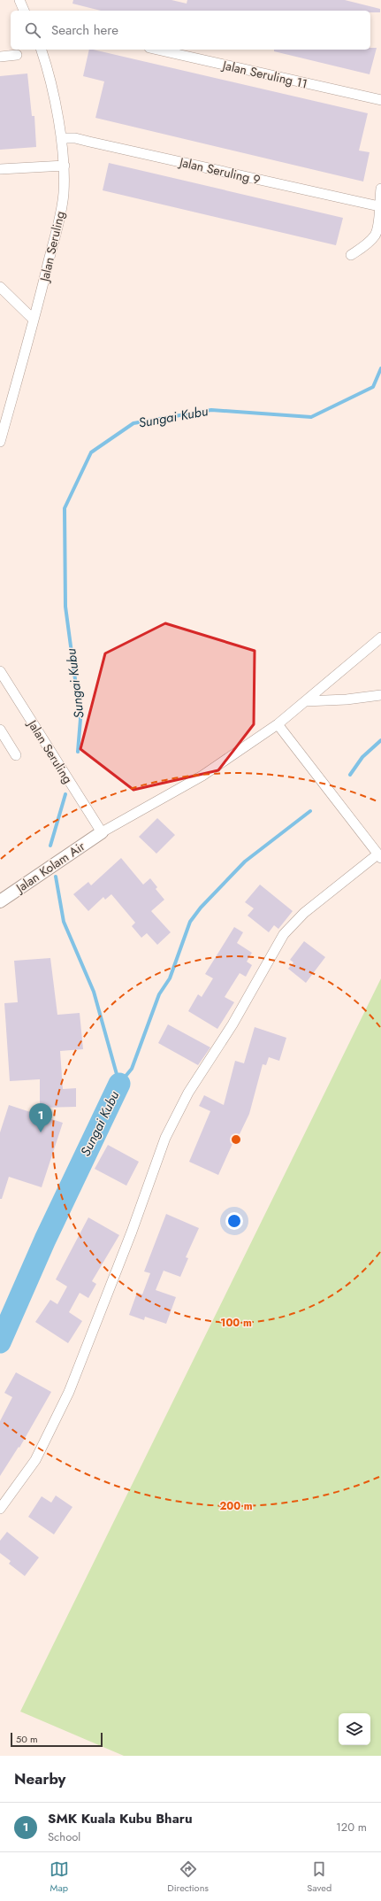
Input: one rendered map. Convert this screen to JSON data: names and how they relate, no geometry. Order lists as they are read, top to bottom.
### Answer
{
  "streets": {
    "street": [
      "Jalan Seruling 11",
      "Jalan Seruling 9",
      "Jalan Seruling",
      "Jalan Kolam Air"
    ]
  },
  "crossings": [
    ["Jalan Seruling 9", "Jalan Seruling"],
    ["Jalan Seruling", "Jalan Kolam Air"]
  ],
  "water": ["Sungai Kubu"],
  "scale_bar": "50 m",
  "page": {
    "search": "Search here",
    "pins": "1",
    "scale": "50 m",
    "heading": "Nearby",
    "list": [
      {
        "mark": "1",
        "name": "SMK Kuala Kubu Bharu",
        "note": "School",
        "value": "120 m"
      }
    ],
    "nav": ["Map", "Directions", "Saved"]
  },
  "rings": ["100 m", "200 m"]
}
